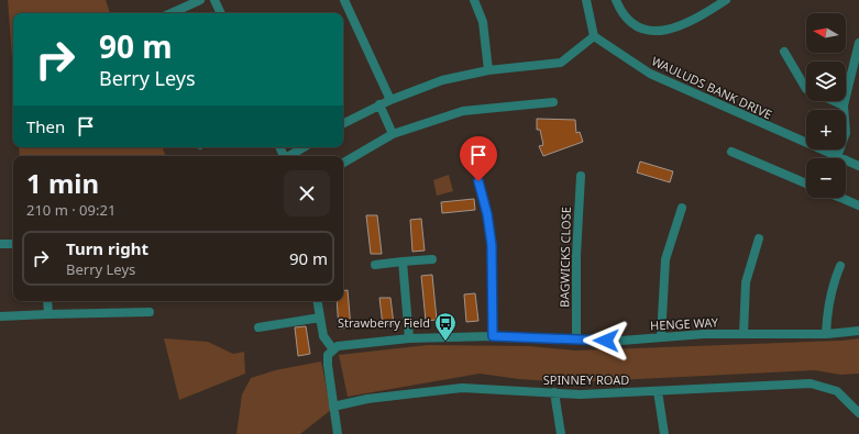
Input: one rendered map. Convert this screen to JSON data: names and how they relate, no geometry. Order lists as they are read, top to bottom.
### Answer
{
  "streets": {
    "street": [
      "WAULUDS BANK DRIVE",
      "BAGWICKS CLOSE",
      "HENGE WAY",
      "SPINNEY ROAD"
    ]
  },
  "crossings": [
    ["BAGWICKS CLOSE", "HENGE WAY"]
  ],
  "places": {
    "bus stop": ["Strawberry Field"]
  },
  "north": "left",
  "page": {
    "map_buttons": ["+", "−"],
    "turn": ["90 m", "Berry Leys"],
    "then": "Then",
    "heading": ["1 min", "210 m · 09:21"],
    "list": [
      {
        "name": "Turn right",
        "note": "Berry Leys",
        "value": "90 m"
      }
    ]
  }
}
